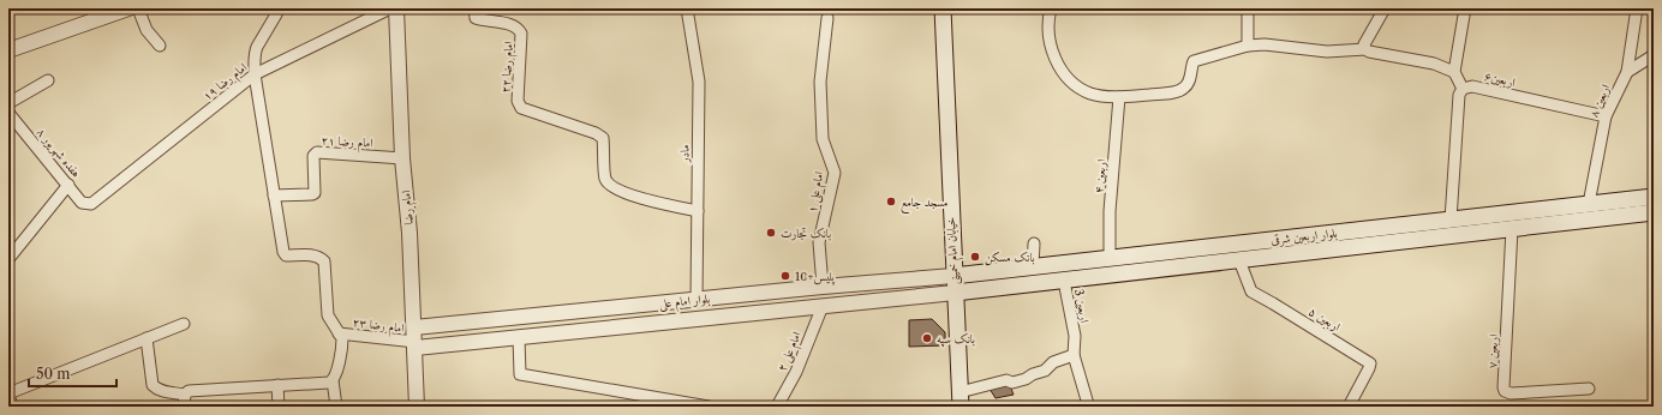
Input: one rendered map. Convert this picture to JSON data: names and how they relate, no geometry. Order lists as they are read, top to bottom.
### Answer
{
  "streets": {
    "main road": ["بلوار اربعین شرقی", "خیابان امام خمینی"],
    "street": [
      "امام رضا ۲۲",
      "اربعین۶",
      "امام رضا ۱۹",
      "اربعین ۸",
      "امام رضا ۲۱",
      "هفده شهریور ۸",
      "مادر",
      "اربعین ۴",
      "امام علی ۱",
      "امام رضا",
      "بلوار امام علی",
      "اربعین 3",
      "اربعین ۵",
      "امام رضا ۲۳",
      "امام علی ۲",
      "اربعین ۷"
    ]
  },
  "crossings": [
    ["امام رضا ۲۲", "مادر"],
    ["اربعین۶", "اربعین ۸"],
    ["امام رضا ۱۹", "هفده شهریور ۸"],
    ["اربعین ۸", "بلوار اربعین شرقی"],
    ["امام رضا ۲۱", "امام رضا"],
    ["مادر", "بلوار امام علی"],
    ["اربعین ۴", "بلوار اربعین شرقی"],
    ["امام علی ۱", "بلوار امام علی"],
    ["امام رضا", "بلوار امام علی"],
    ["امام رضا", "امام رضا ۲۳"],
    ["بلوار اربعین شرقی", "خیابان امام خمینی"],
    ["بلوار اربعین شرقی", "بلوار امام علی"],
    ["بلوار اربعین شرقی", "اربعین 3"],
    ["بلوار اربعین شرقی", "اربعین ۵"],
    ["بلوار اربعین شرقی", "اربعین ۷"],
    ["خیابان امام خمینی", "بلوار امام علی"],
    ["بلوار امام علی", "امام رضا ۲۳"],
    ["بلوار امام علی", "امام علی ۲"]
  ],
  "places": [
    "مسجد جامع",
    "بانک تجارت",
    "بانک مسکن",
    "پلیس+10",
    "بانک سپه"
  ],
  "scale_bar": "50 m"
}
